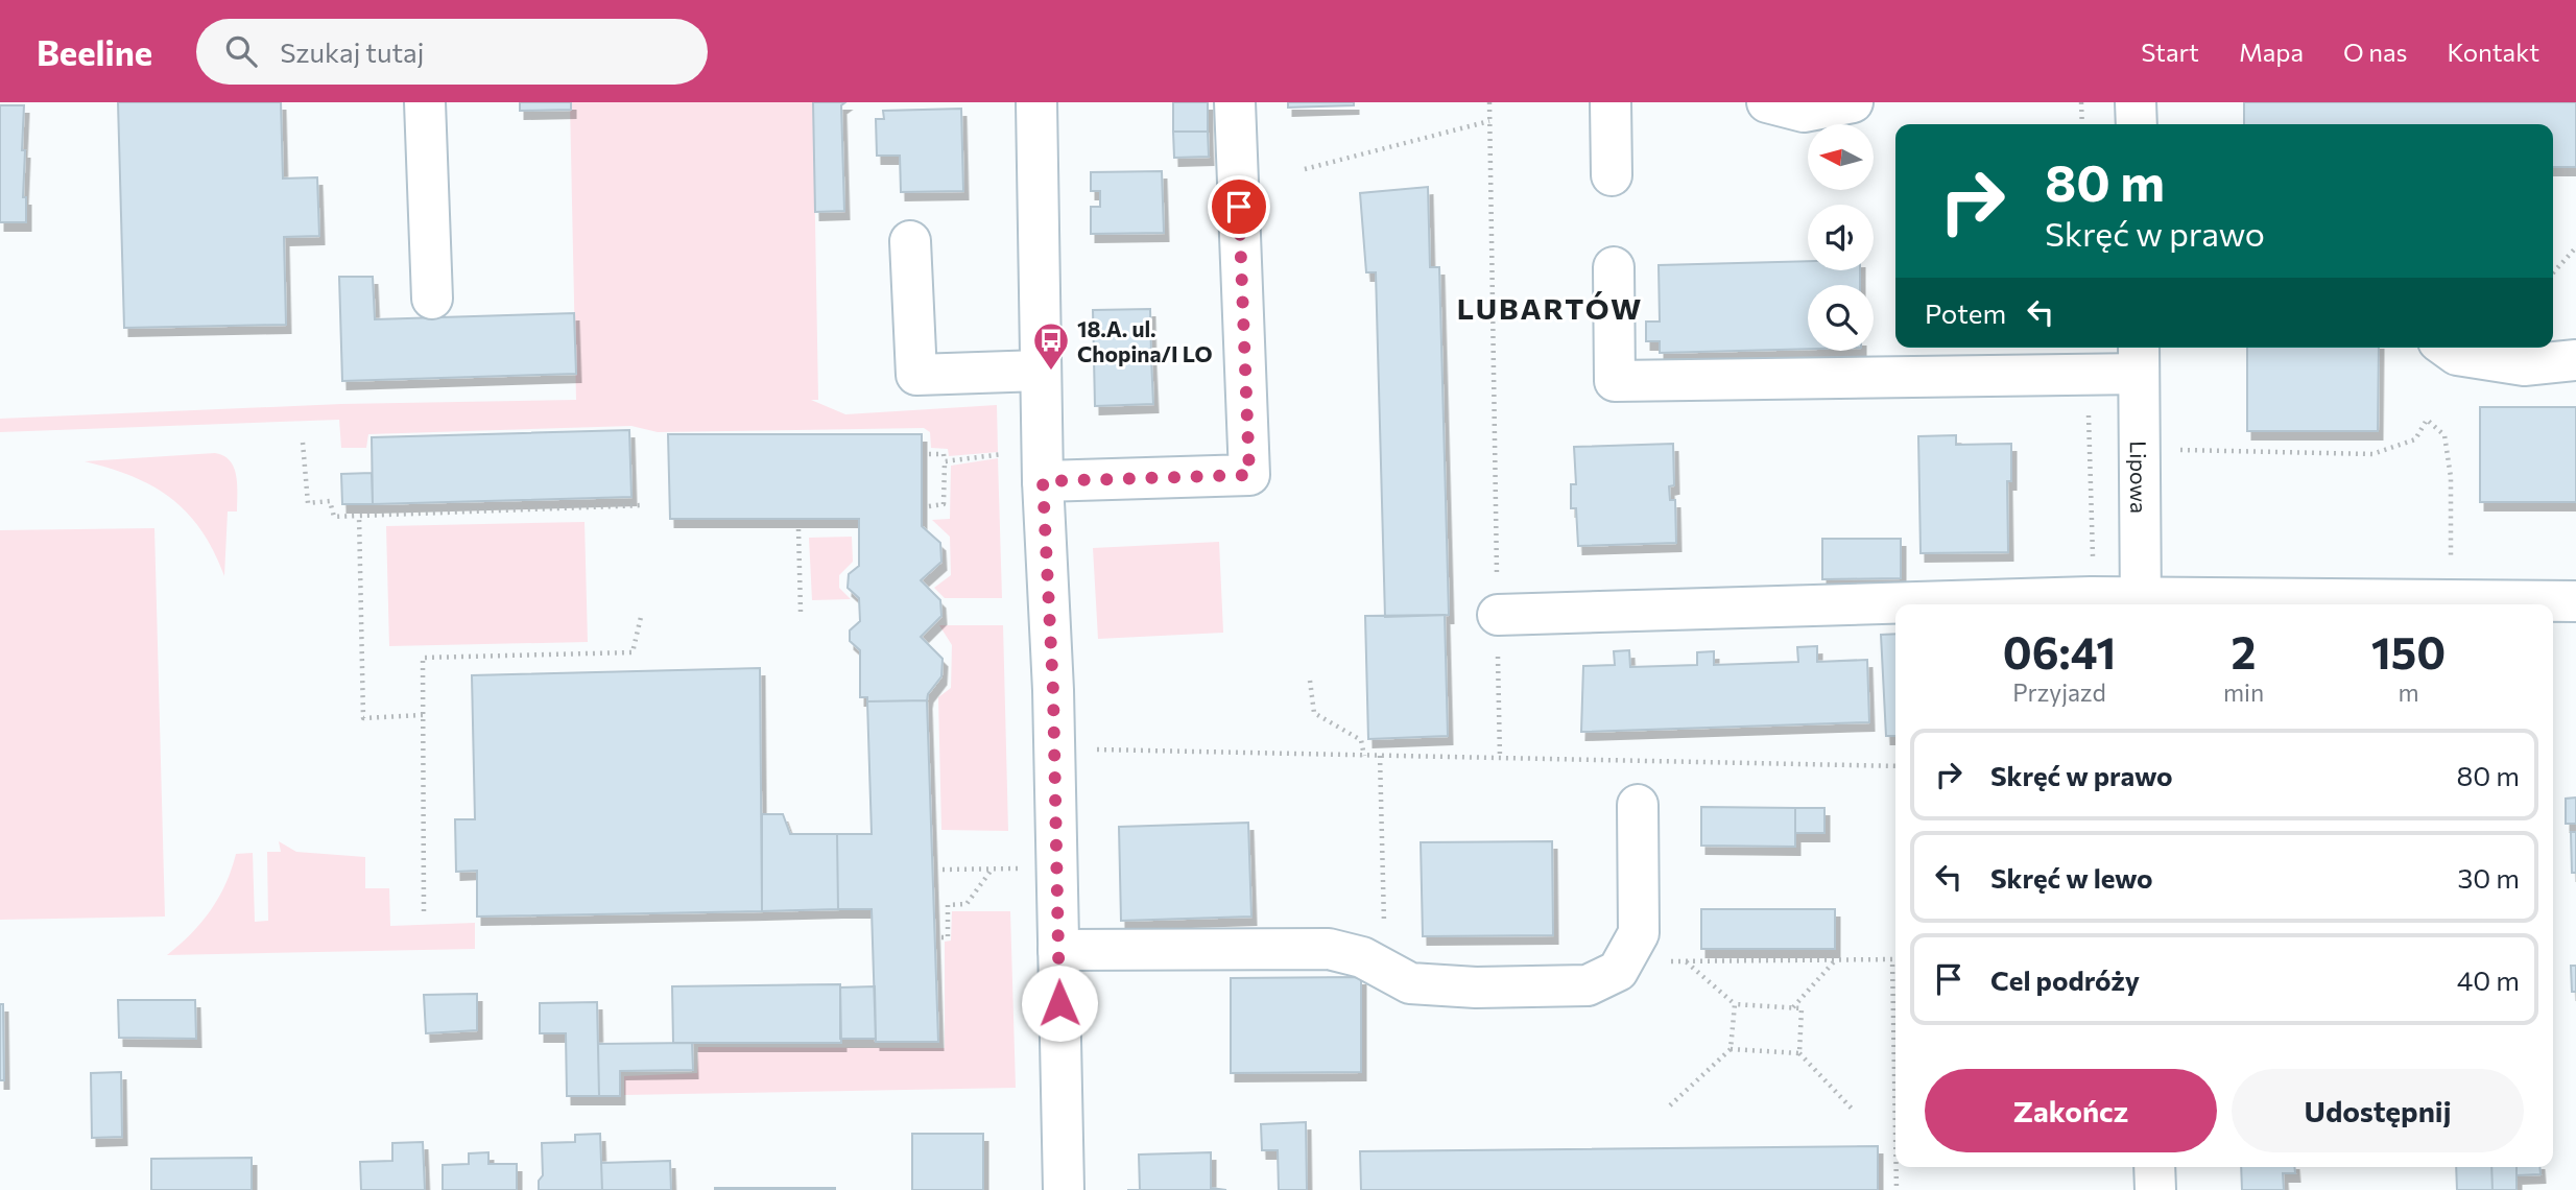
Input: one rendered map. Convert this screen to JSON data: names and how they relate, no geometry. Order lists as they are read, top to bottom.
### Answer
{
  "streets": {
    "street": ["Lipowa"]
  },
  "districts": ["LUBARTÓW"],
  "places": {
    "bus stop": ["18.A. ul. Chopina/I LO"]
  },
  "north": "left",
  "page": {
    "header": "Beeline",
    "search": "Szukaj tutaj",
    "nav": [
      "Start",
      "Mapa",
      "O nas",
      "Kontakt"
    ],
    "turn": ["80 m", "Skręć w prawo"],
    "then": "Potem",
    "eta": [
      "06:41",
      "Przyjazd",
      "2",
      "min",
      "150",
      "m"
    ],
    "list": [
      {
        "name": "Skręć w prawo",
        "value": "80 m"
      },
      {
        "name": "Skręć w lewo",
        "value": "30 m"
      },
      {
        "name": "Cel podróży",
        "value": "40 m"
      }
    ],
    "buttons": ["Zakończ", "Udostępnij"]
  }
}
